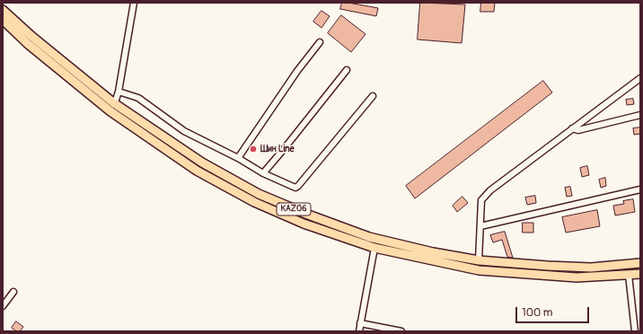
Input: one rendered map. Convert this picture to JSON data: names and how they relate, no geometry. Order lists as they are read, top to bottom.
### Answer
{
  "streets": {
    "highway": ["KАZ06"]
  },
  "places": ["Шин Line"],
  "scale_bar": "100 m"
}
